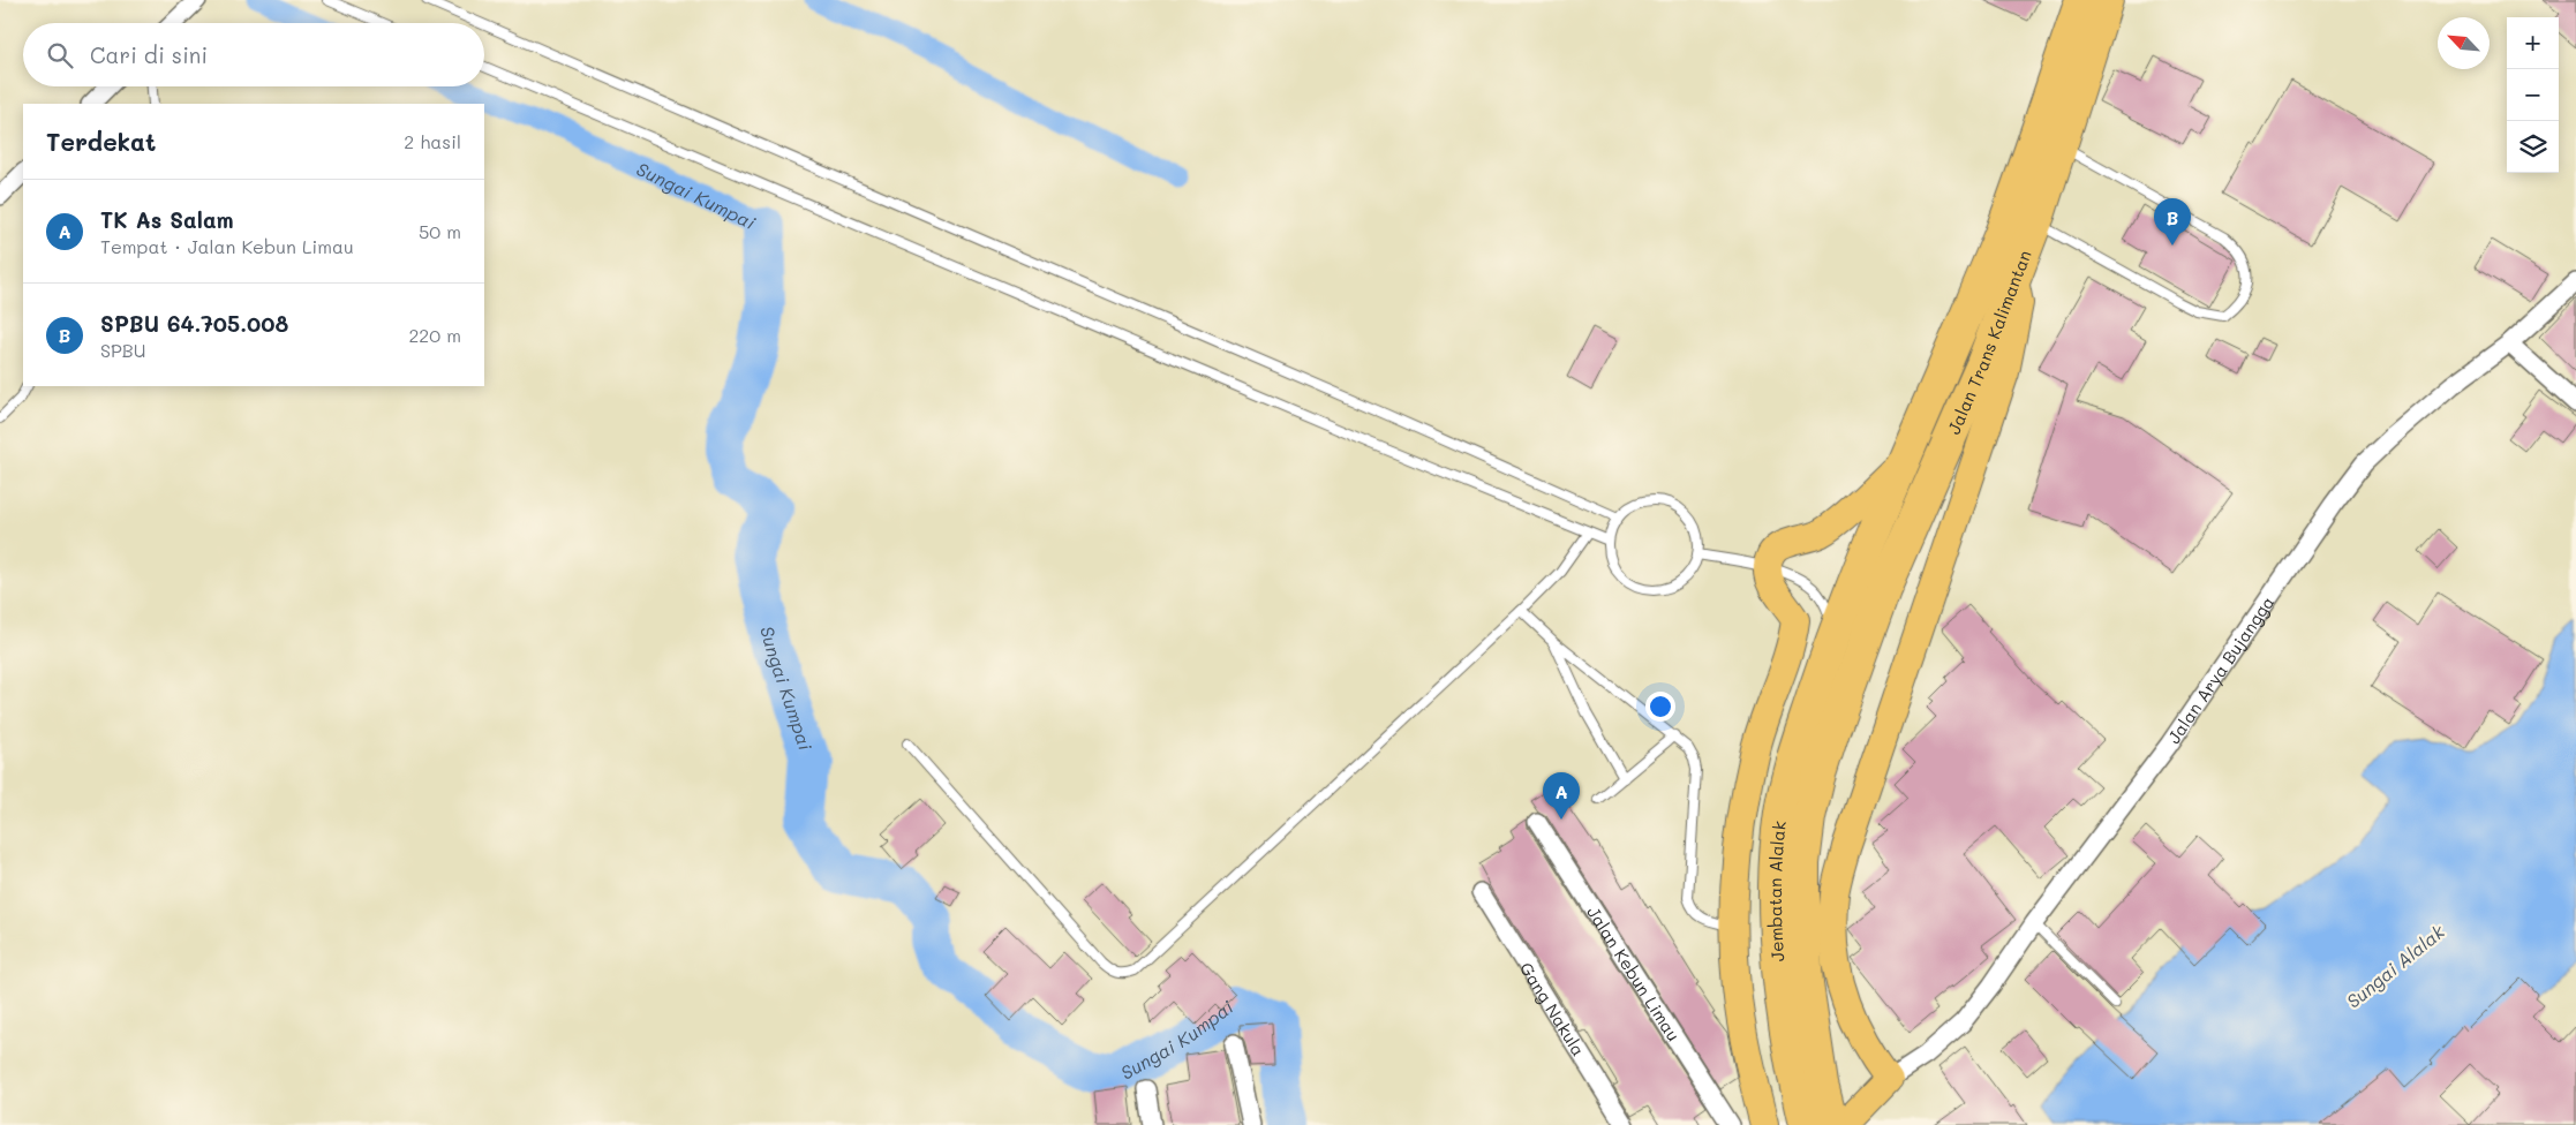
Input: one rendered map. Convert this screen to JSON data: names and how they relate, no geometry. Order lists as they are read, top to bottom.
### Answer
{
  "streets": {
    "highway": ["Jalan Trans Kalimantan", "Jembatan Alalak"],
    "street": ["Jalan Arya Bujangga", "Jalan Kebun Limau", "Gang Nakula"]
  },
  "crossings": [
    ["Jalan Trans Kalimantan", "Jembatan Alalak"]
  ],
  "water": ["Sungai Kumpai", "Sungai Alalak"],
  "north": "top left",
  "page": {
    "map_buttons": ["+", "−"],
    "search": "Cari di sini",
    "heading": ["Terdekat", "2 hasil"],
    "list": [
      {
        "mark": "A",
        "name": "TK As Salam",
        "note": "Tempat · Jalan Kebun Limau",
        "value": "50 m"
      },
      {
        "mark": "B",
        "name": "SPBU 64.705.008",
        "note": "SPBU",
        "value": "220 m"
      }
    ],
    "pins": ["B", "A"]
  }
}
